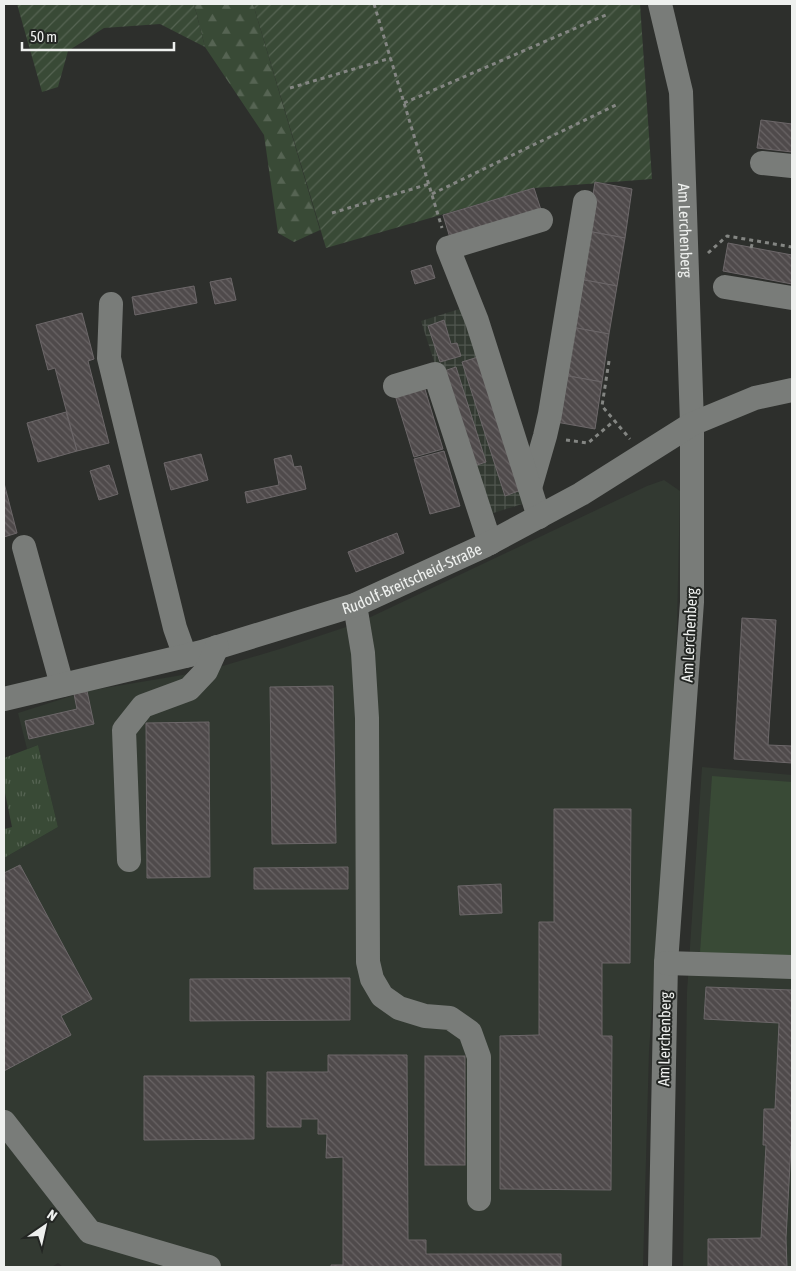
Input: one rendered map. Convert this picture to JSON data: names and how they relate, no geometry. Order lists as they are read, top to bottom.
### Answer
{
  "streets": {
    "street": ["Am Lerchenberg", "Rudolf-Breitscheid-Straße"]
  },
  "crossings": [
    ["Am Lerchenberg", "Rudolf-Breitscheid-Straße"]
  ],
  "scale_bar": "50 m",
  "north": "top right"
}
